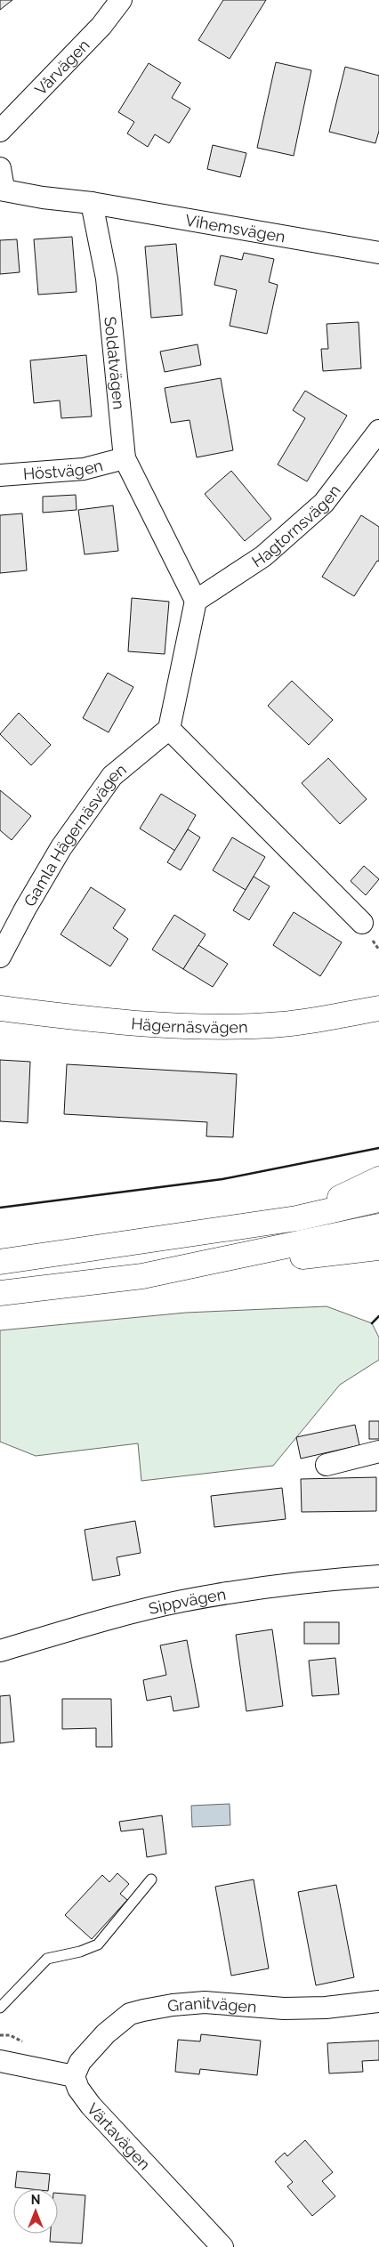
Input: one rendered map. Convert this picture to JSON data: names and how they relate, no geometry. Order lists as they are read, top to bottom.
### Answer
{
  "streets": {
    "main road": ["Hägernäsvägen"],
    "street": [
      "Vårvägen",
      "Vihemsvägen",
      "Soldatvägen",
      "Höstvägen",
      "Hagtornsvägen",
      "Gamla Hägernäsvägen",
      "Sippvägen",
      "Granitvägen",
      "Värtavägen"
    ]
  },
  "crossings": [
    ["Vihemsvägen", "Soldatvägen"],
    ["Soldatvägen", "Höstvägen"],
    ["Soldatvägen", "Hagtornsvägen"],
    ["Granitvägen", "Värtavägen"]
  ],
  "north": "top"
}
